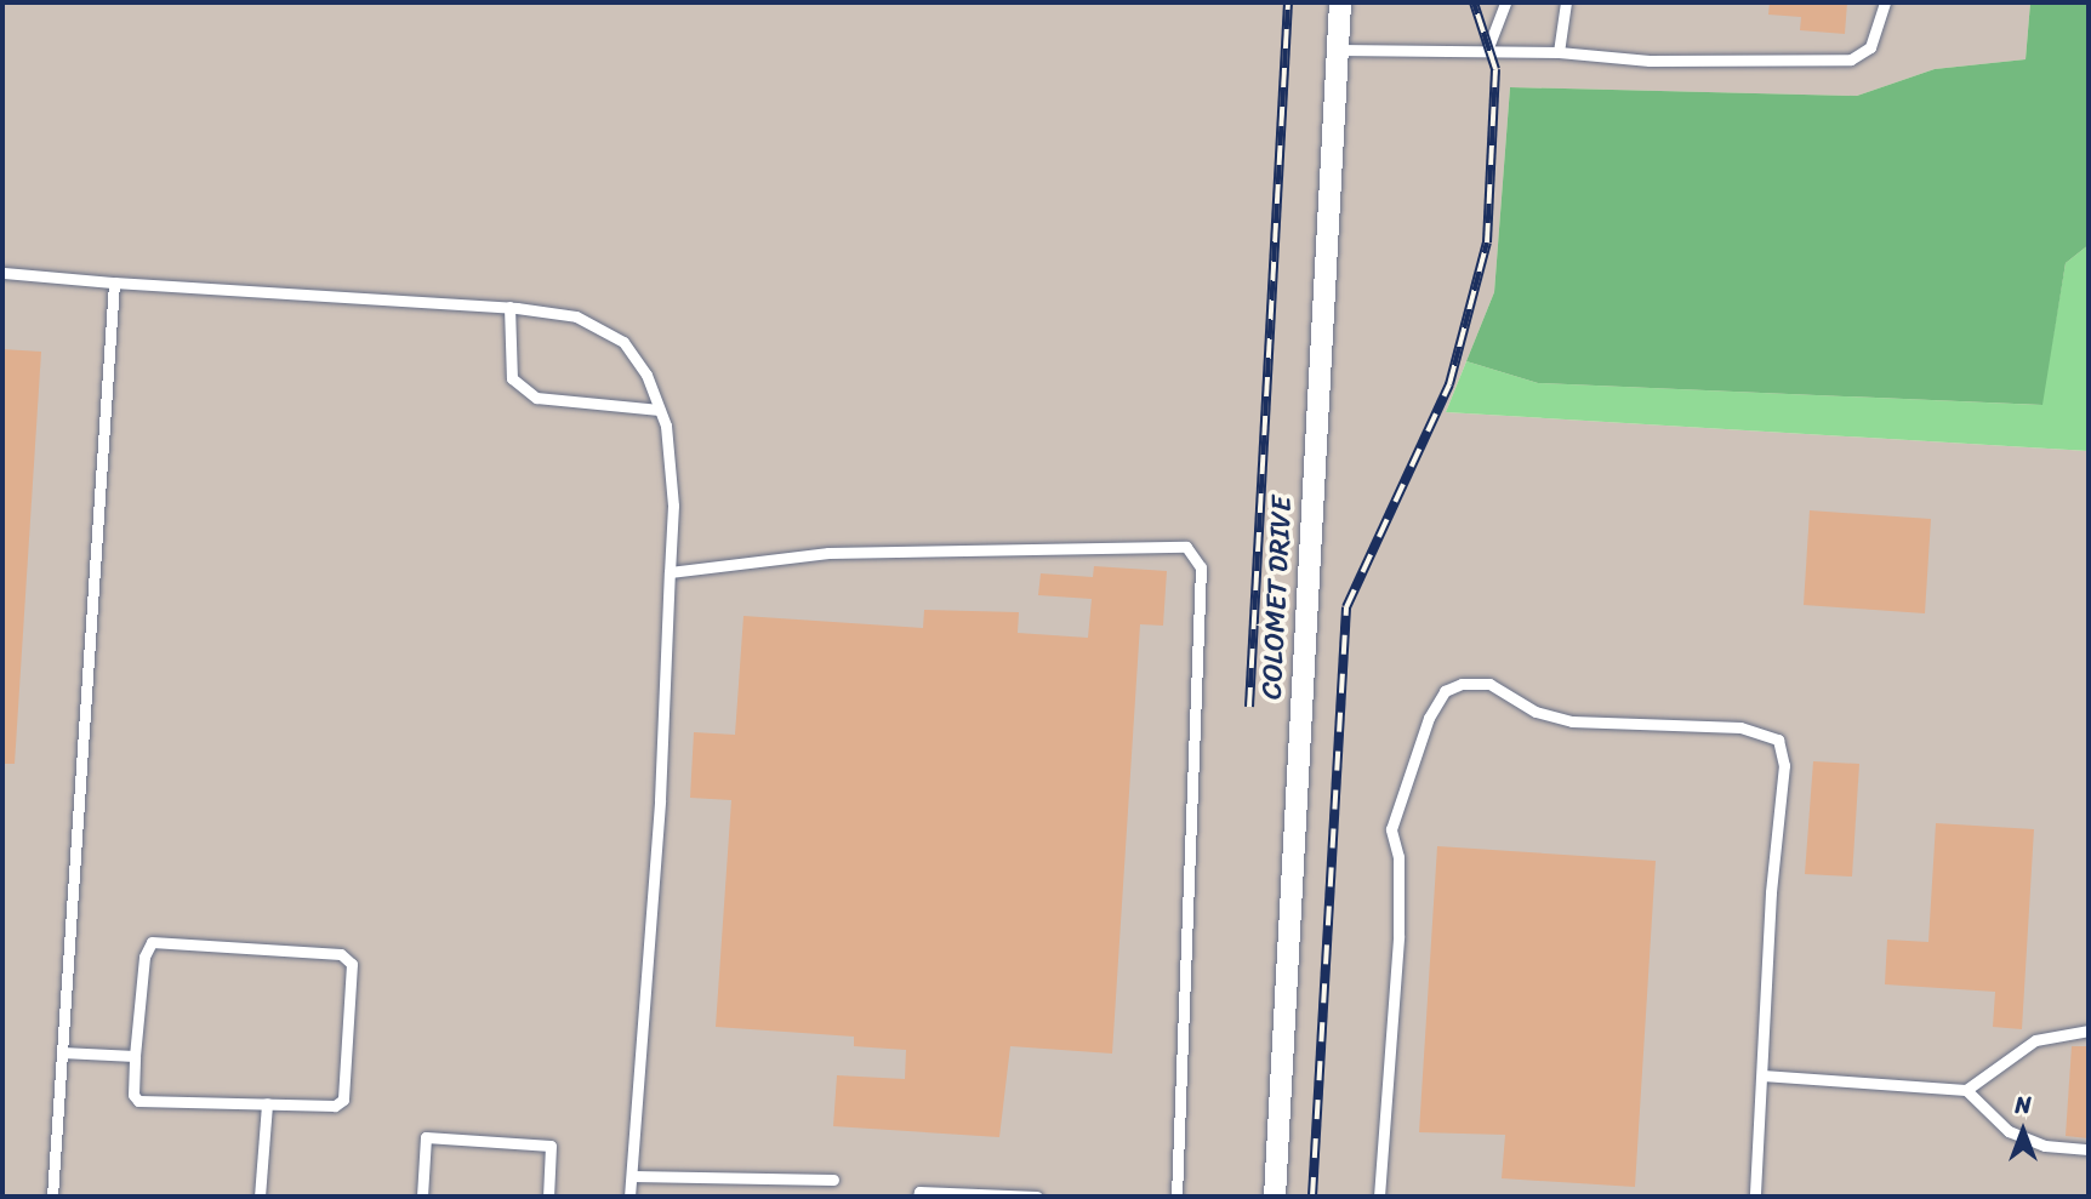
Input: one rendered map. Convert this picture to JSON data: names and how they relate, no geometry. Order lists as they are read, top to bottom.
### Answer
{
  "streets": {
    "street": ["COLOMET DRIVE"]
  },
  "north": "top"
}
